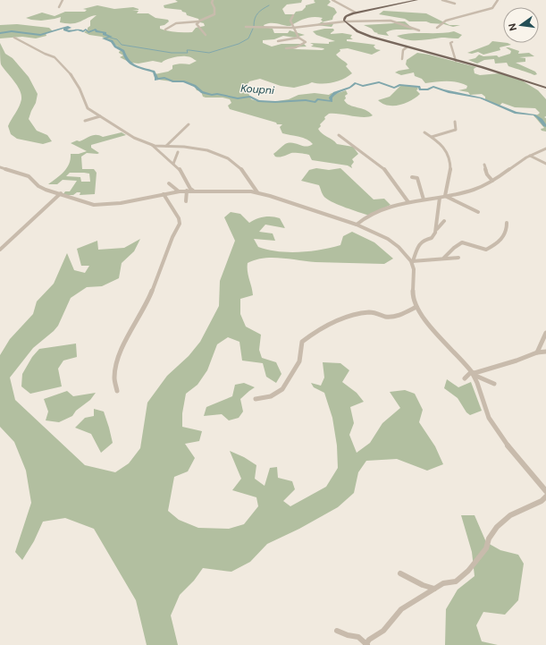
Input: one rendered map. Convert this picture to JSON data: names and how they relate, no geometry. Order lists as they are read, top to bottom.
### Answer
{
  "water": ["Koupni"],
  "north": "left"
}
